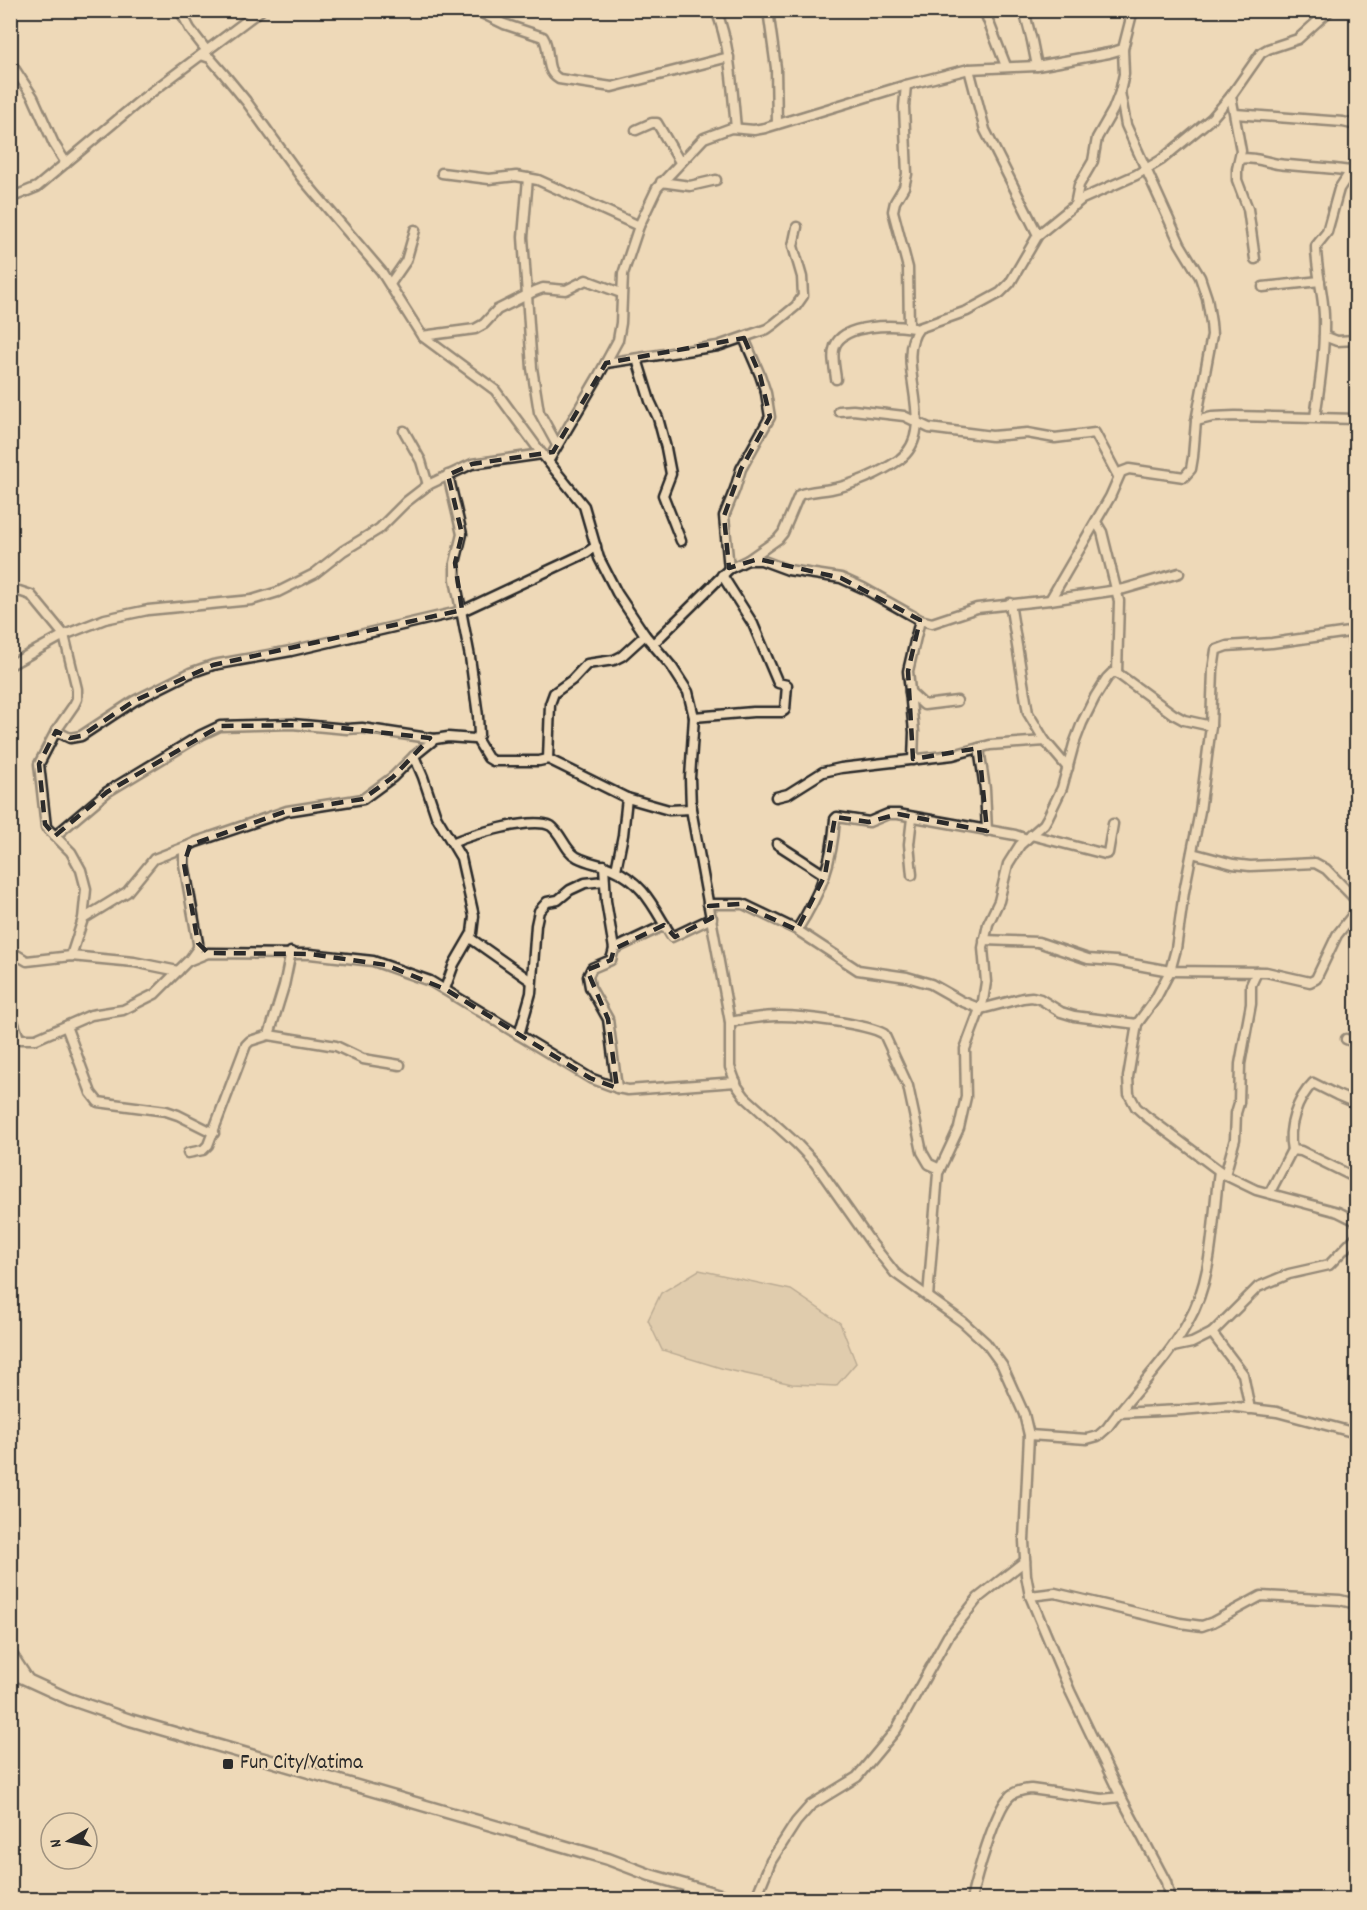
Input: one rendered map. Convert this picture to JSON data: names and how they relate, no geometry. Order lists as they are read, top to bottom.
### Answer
{
  "places": {
    "transit": ["Fun City/Yatima"]
  },
  "north": "left"
}
